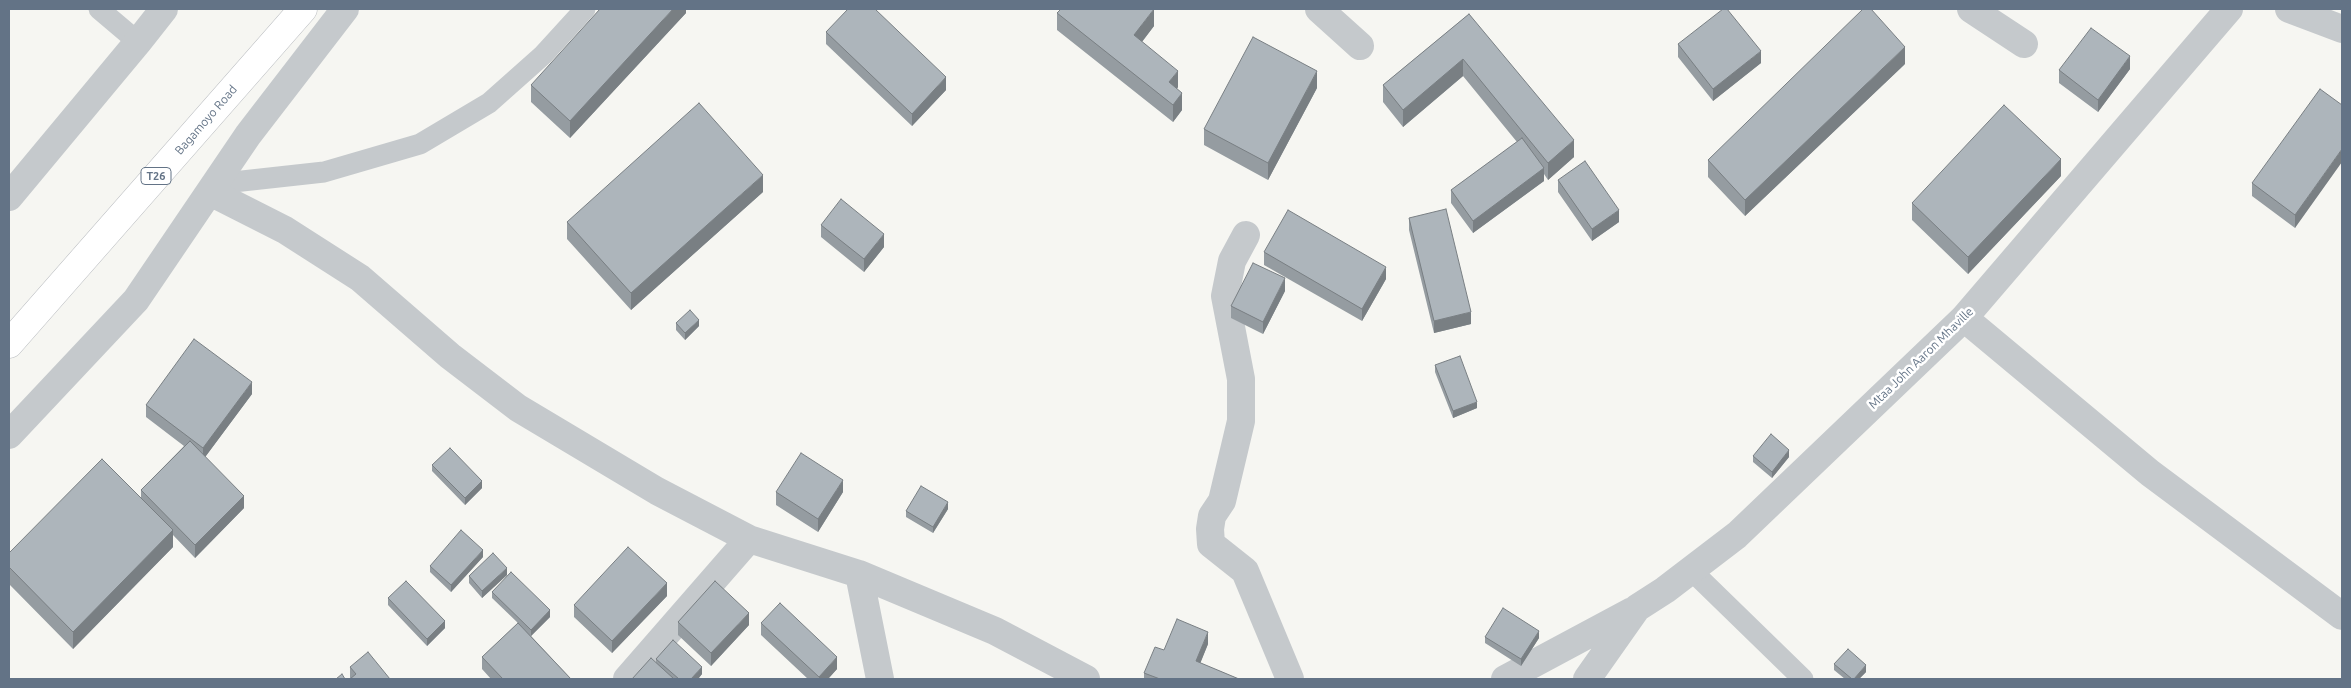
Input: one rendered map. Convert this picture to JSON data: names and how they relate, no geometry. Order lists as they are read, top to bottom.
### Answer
{
  "streets": {
    "highway": ["Bagamoyo Road", "T26"],
    "street": ["Mtaa John Aaron Mhaville"]
  }
}
